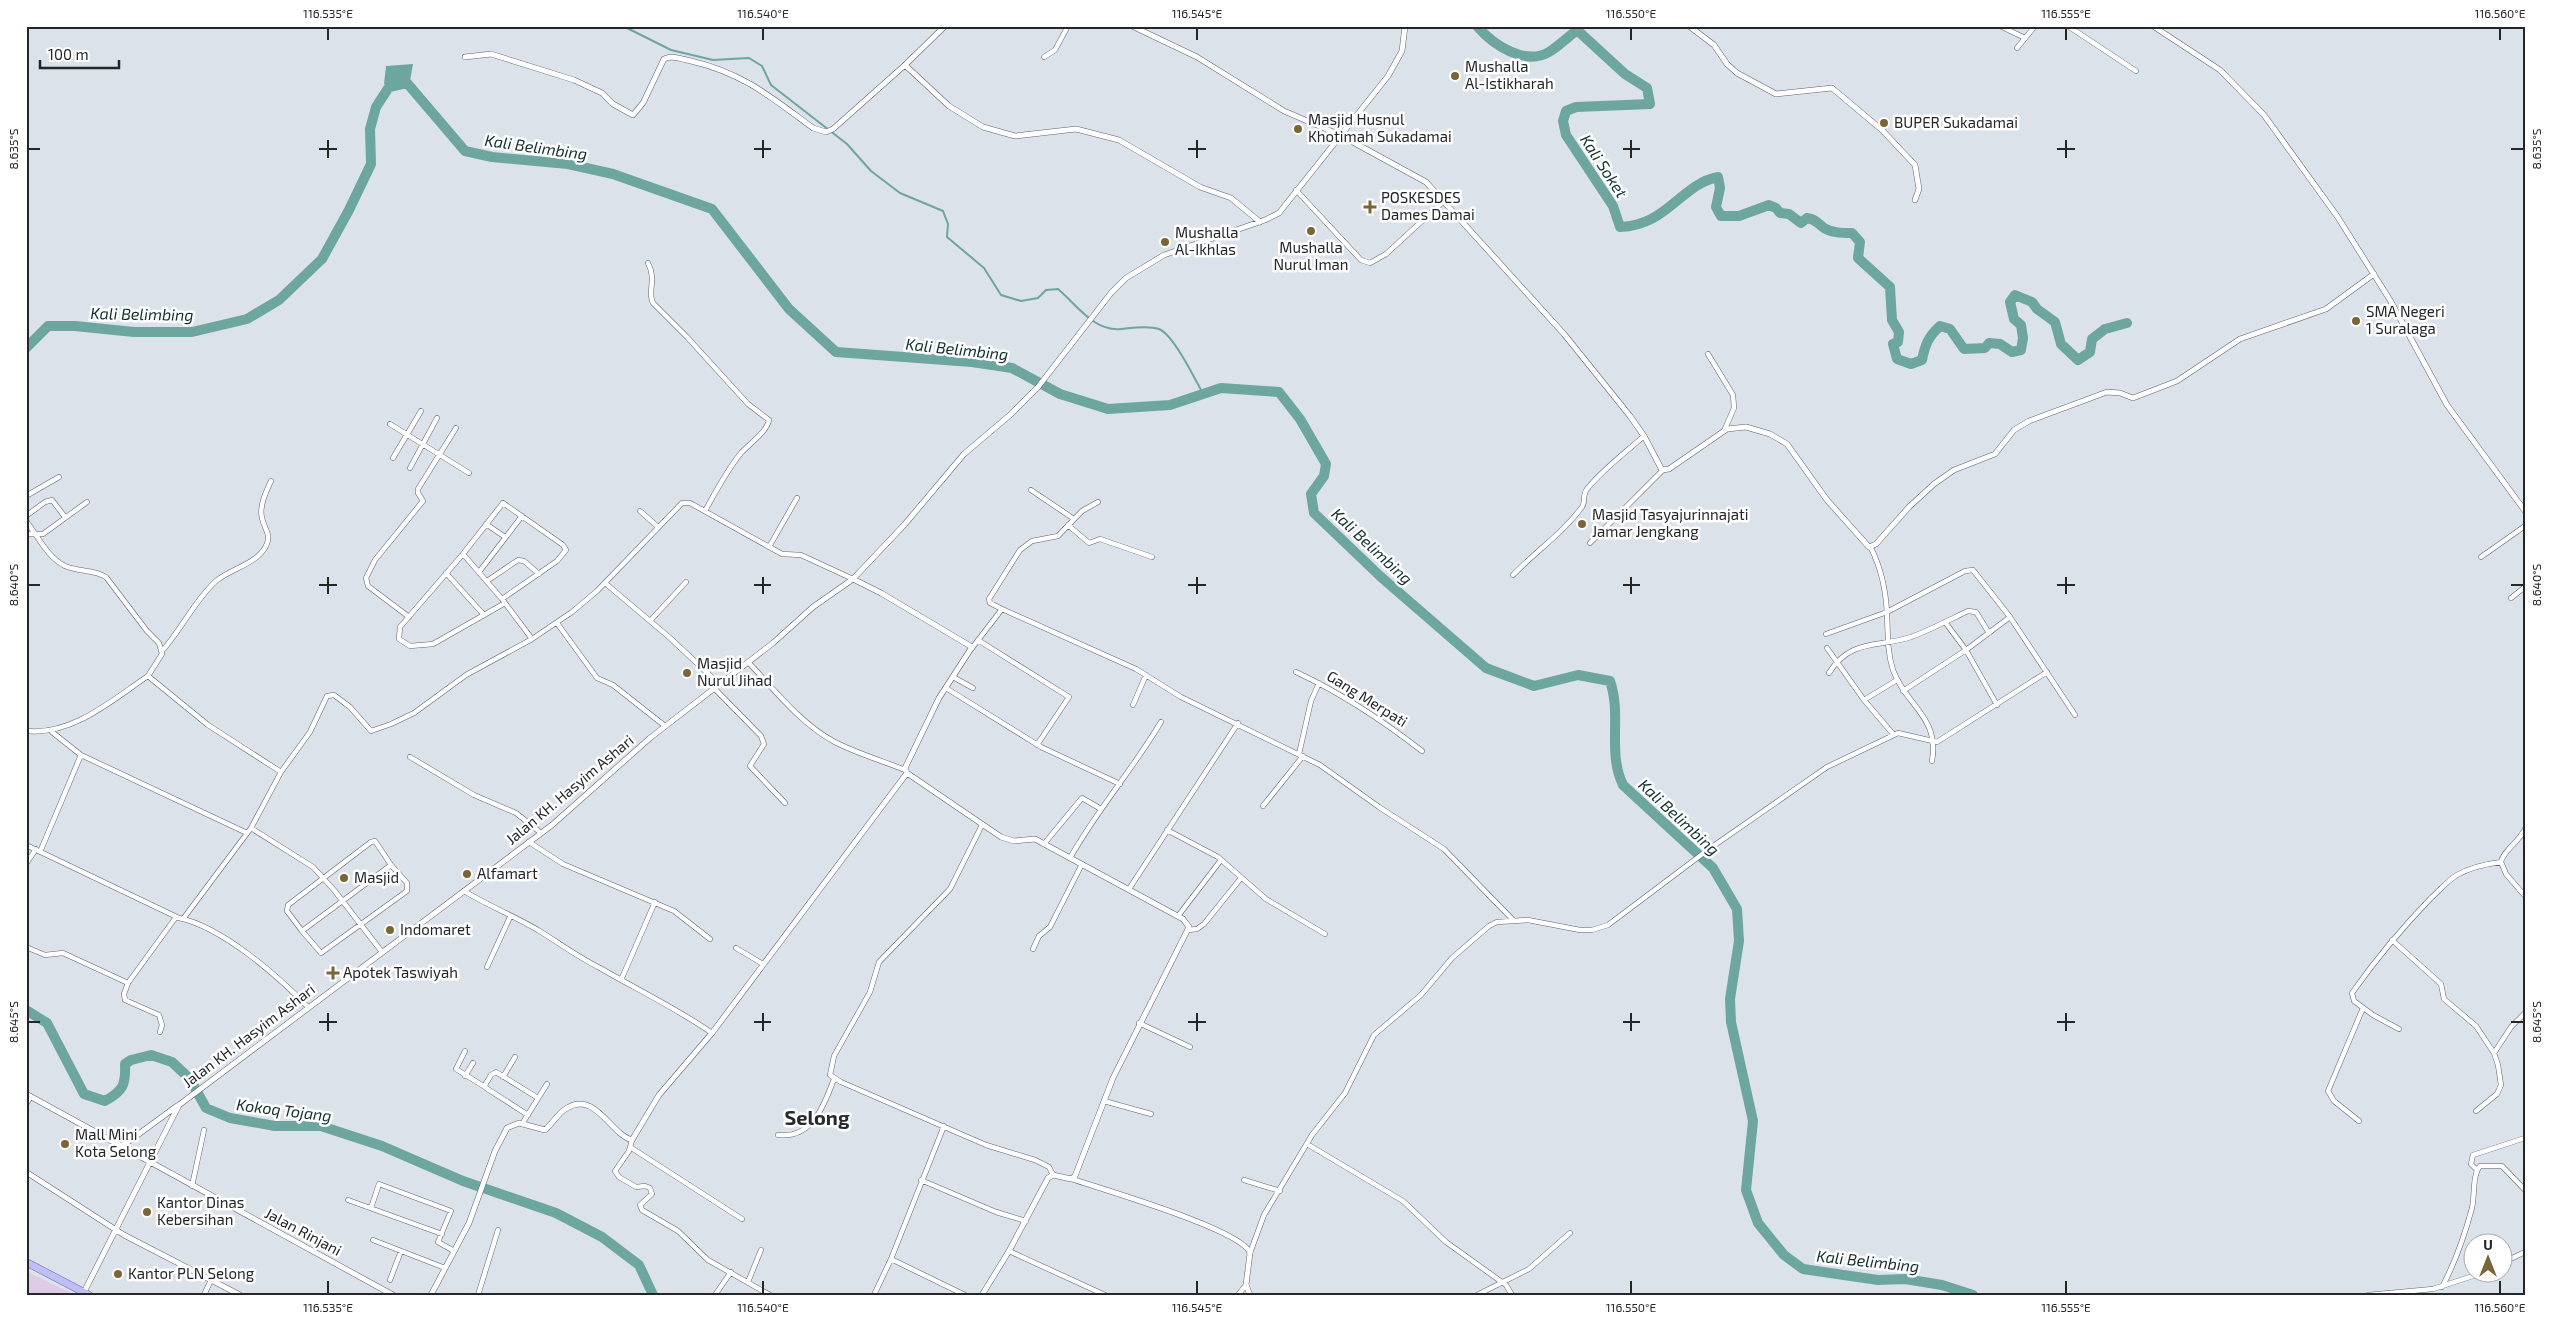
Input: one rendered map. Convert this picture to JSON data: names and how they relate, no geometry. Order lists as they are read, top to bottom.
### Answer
{
  "streets": {
    "street": ["Gang Merpati", "Jalan KH. Hasyim Ashari", "Jalan Rinjani"]
  },
  "crossings": [
    ["Jalan KH. Hasyim Ashari", "Jalan Rinjani"]
  ],
  "districts": ["Selong"],
  "water": ["Kali Belimbing", "Kali Soket", "Kokoq Tojang"],
  "places": {
    "other": [
      "Mushalla Al-Istikharah",
      "BUPER Sukadamai",
      "Masjid Husnul Khotimah Sukadamai",
      "Mushalla Nurul Iman",
      "Mushalla Al-Ikhlas",
      "SMA Negeri 1 Suralaga",
      "Masjid Tasyajurinnajati Jamar Jengkang",
      "Masjid Nurul Jihad",
      "Alfamart",
      "Masjid",
      "Indomaret",
      "Mall Mini Kota Selong",
      "Kantor Dinas Kebersihan",
      "Kantor PLN Selong"
    ],
    "health": ["POSKESDES Dames Damai", "Apotek Taswiyah"]
  },
  "scale_bar": "100 m",
  "north": "top",
  "coordinates": [
    "116.535°E",
    "116.540°E",
    "116.545°E",
    "116.550°E",
    "116.555°E",
    "116.560°E",
    "8.635°S",
    "8.640°S",
    "8.645°S"
  ]
}
